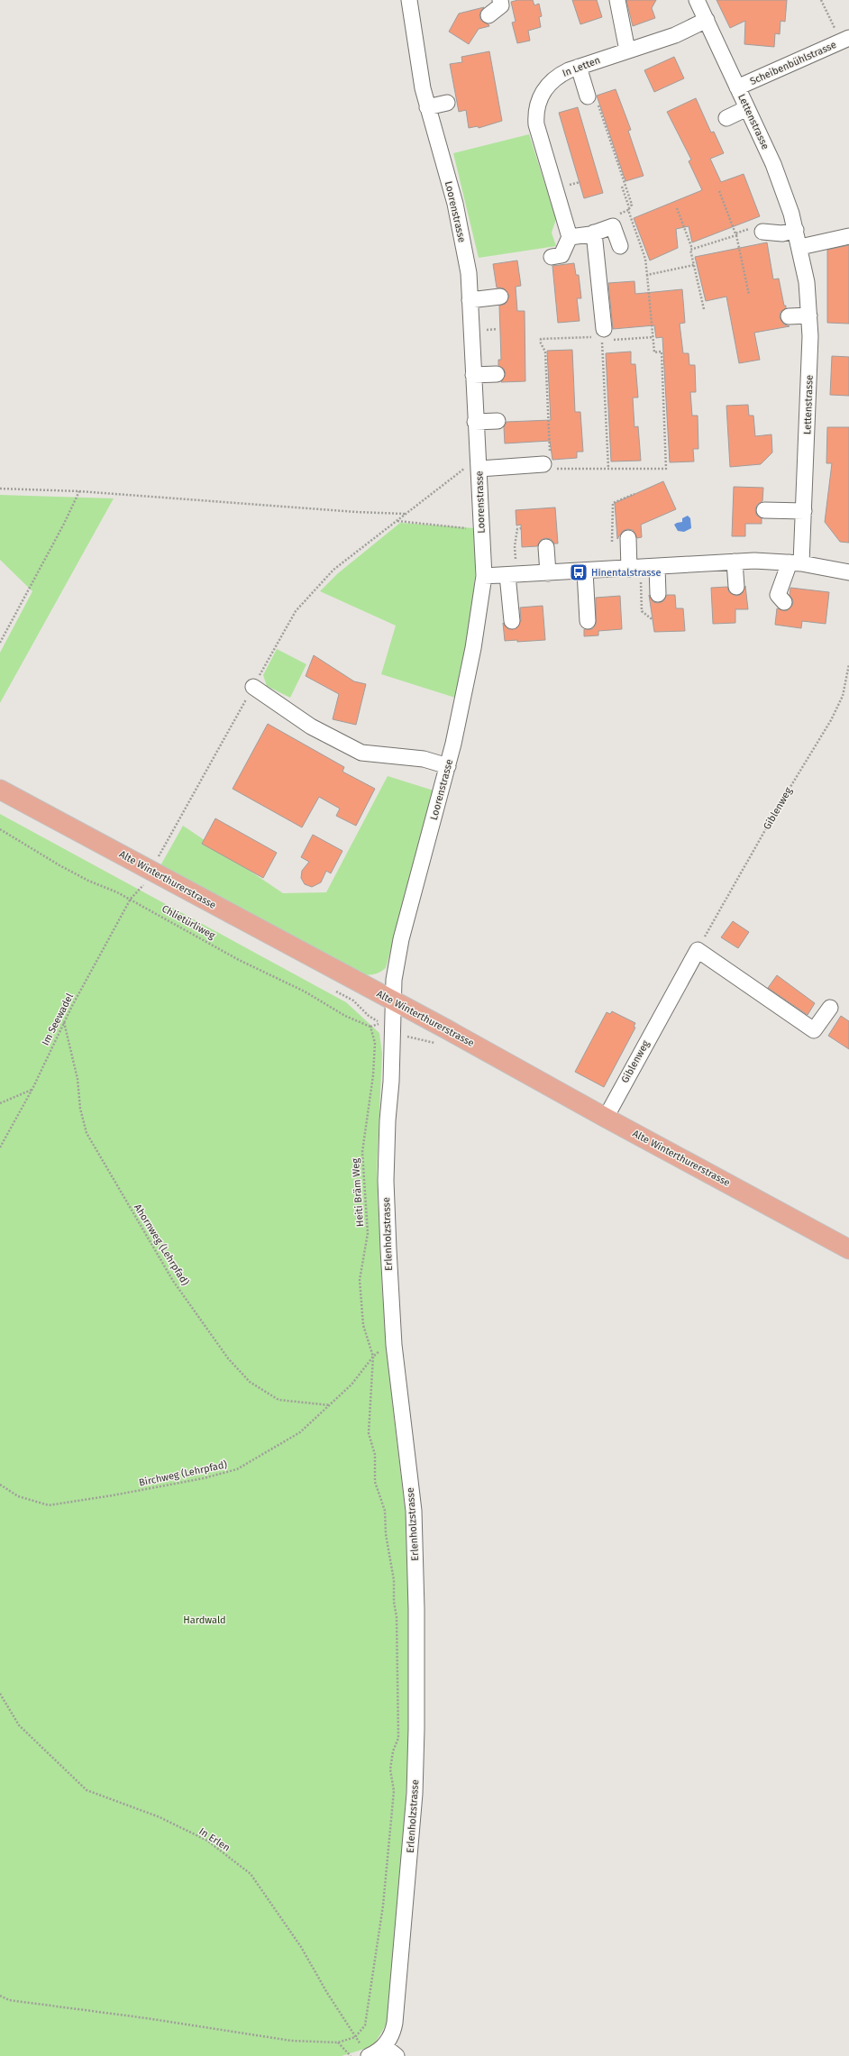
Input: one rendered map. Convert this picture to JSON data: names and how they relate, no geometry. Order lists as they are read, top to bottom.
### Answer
{
  "streets": {
    "main road": ["Alte Winterthurerstrasse"],
    "street": [
      "Scheibenbühlstrasse",
      "In Letten",
      "Lettenstrasse",
      "Loorenstrasse",
      "Giblenweg",
      "Erlenholzstrasse"
    ],
    "path": [
      "Chlietürliweg",
      "Im Seewadel",
      "Heiti Bräm Weg",
      "Ahornweg (Lehrpfad)",
      "Birchweg (Lehrpfad)",
      "In Erlen"
    ]
  },
  "crossings": [
    ["Scheibenbühlstrasse", "Lettenstrasse"],
    ["In Letten", "Lettenstrasse"],
    ["Loorenstrasse", "Alte Winterthurerstrasse"],
    ["Loorenstrasse", "Erlenholzstrasse"],
    ["Giblenweg", "Alte Winterthurerstrasse"],
    ["Alte Winterthurerstrasse", "Erlenholzstrasse"],
    ["Chlietürliweg", "Im Seewadel"],
    ["Chlietürliweg", "Heiti Bräm Weg"],
    ["Im Seewadel", "Ahornweg (Lehrpfad)"],
    ["Heiti Bräm Weg", "Birchweg (Lehrpfad)"],
    ["Erlenholzstrasse", "Birchweg (Lehrpfad)"],
    ["Ahornweg (Lehrpfad)", "Birchweg (Lehrpfad)"]
  ],
  "parks": ["Hardwald"],
  "places": {
    "bus stop": ["Hinentalstrasse"]
  }
}
